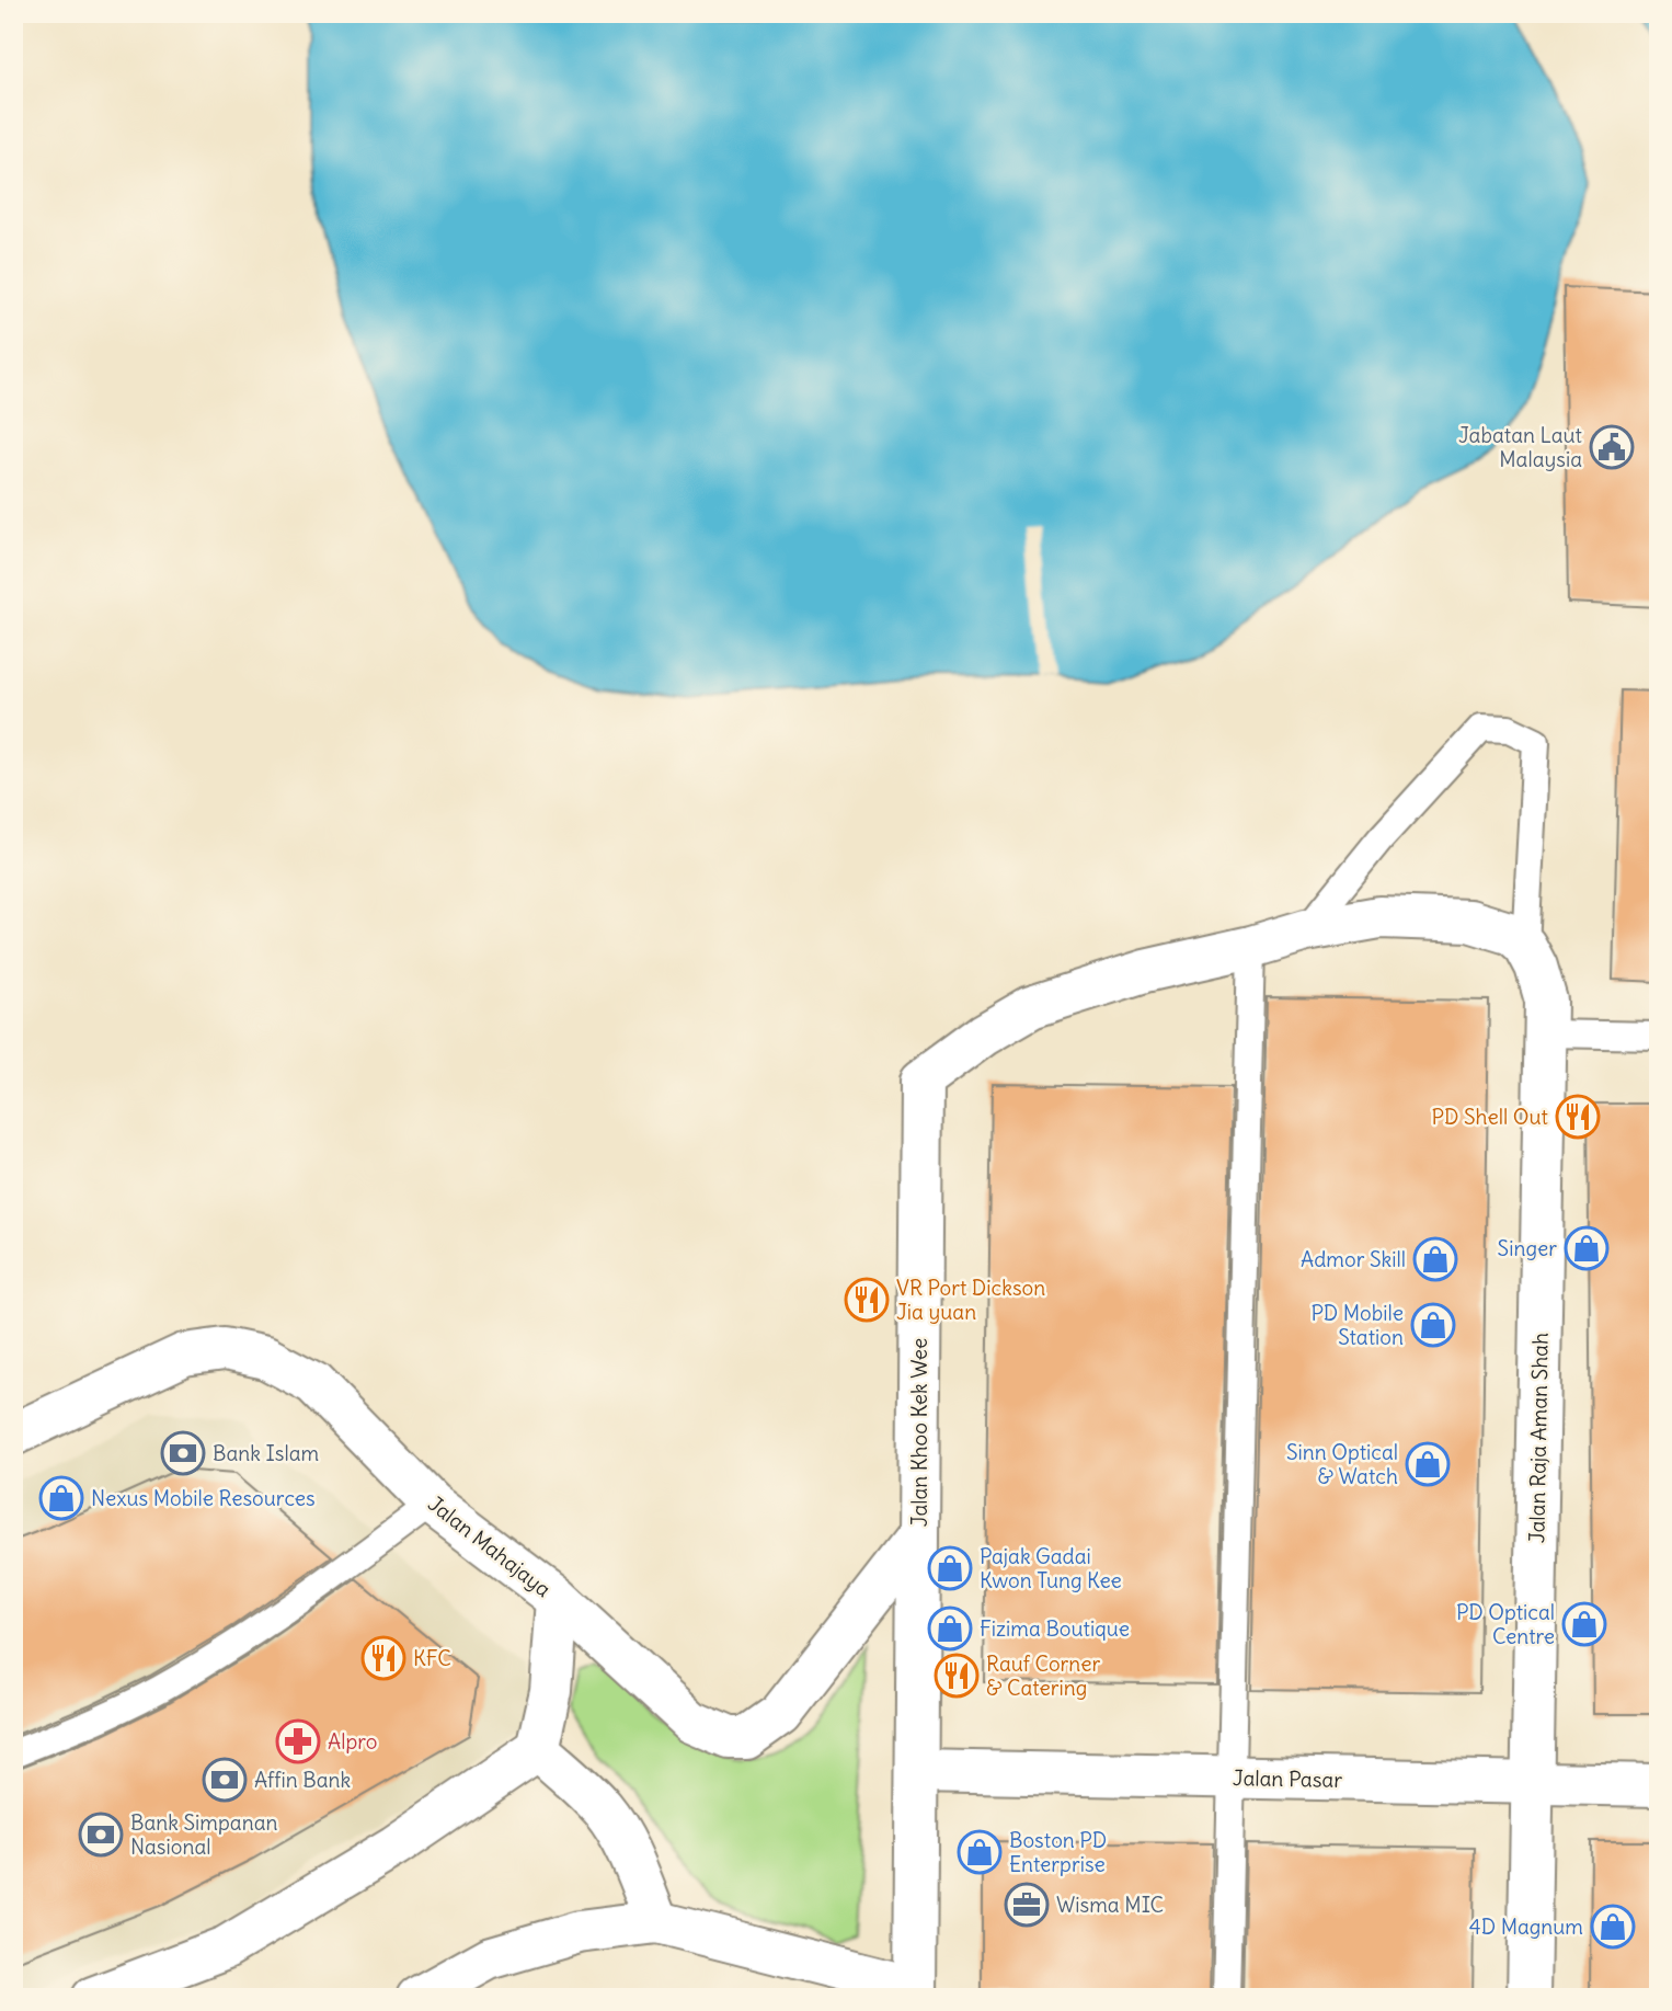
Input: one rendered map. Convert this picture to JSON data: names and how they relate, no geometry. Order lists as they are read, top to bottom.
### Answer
{
  "streets": {
    "street": [
      "Jalan Khoo Kek Wee",
      "Jalan Raja Aman Shah",
      "Jalan Mahajaya",
      "Jalan Pasar"
    ]
  },
  "crossings": [
    ["Jalan Khoo Kek Wee", "Jalan Raja Aman Shah"],
    ["Jalan Khoo Kek Wee", "Jalan Pasar"],
    ["Jalan Raja Aman Shah", "Jalan Pasar"]
  ],
  "places": {
    "public building": ["Jabatan Laut Malaysia"],
    "restaurant": [
      "PD Shell Out",
      "VR Port Dickson Jia yuan",
      "KFC",
      "Rauf Corner & Catering"
    ],
    "shop": [
      "Singer",
      "Admor Skill",
      "PD Mobile Station",
      "Sinn Optical & Watch",
      "Nexus Mobile Resources",
      "Pajak Gadai Kwon Tung Kee",
      "PD Optical Centre",
      "Fizima Boutique",
      "Boston PD Enterprise",
      "4D Magnum"
    ],
    "bank": ["Bank Islam", "Affin Bank", "Bank Simpanan Nasional"],
    "pharmacy": ["Alpro"],
    "office": ["Wisma MIC"]
  }
}
